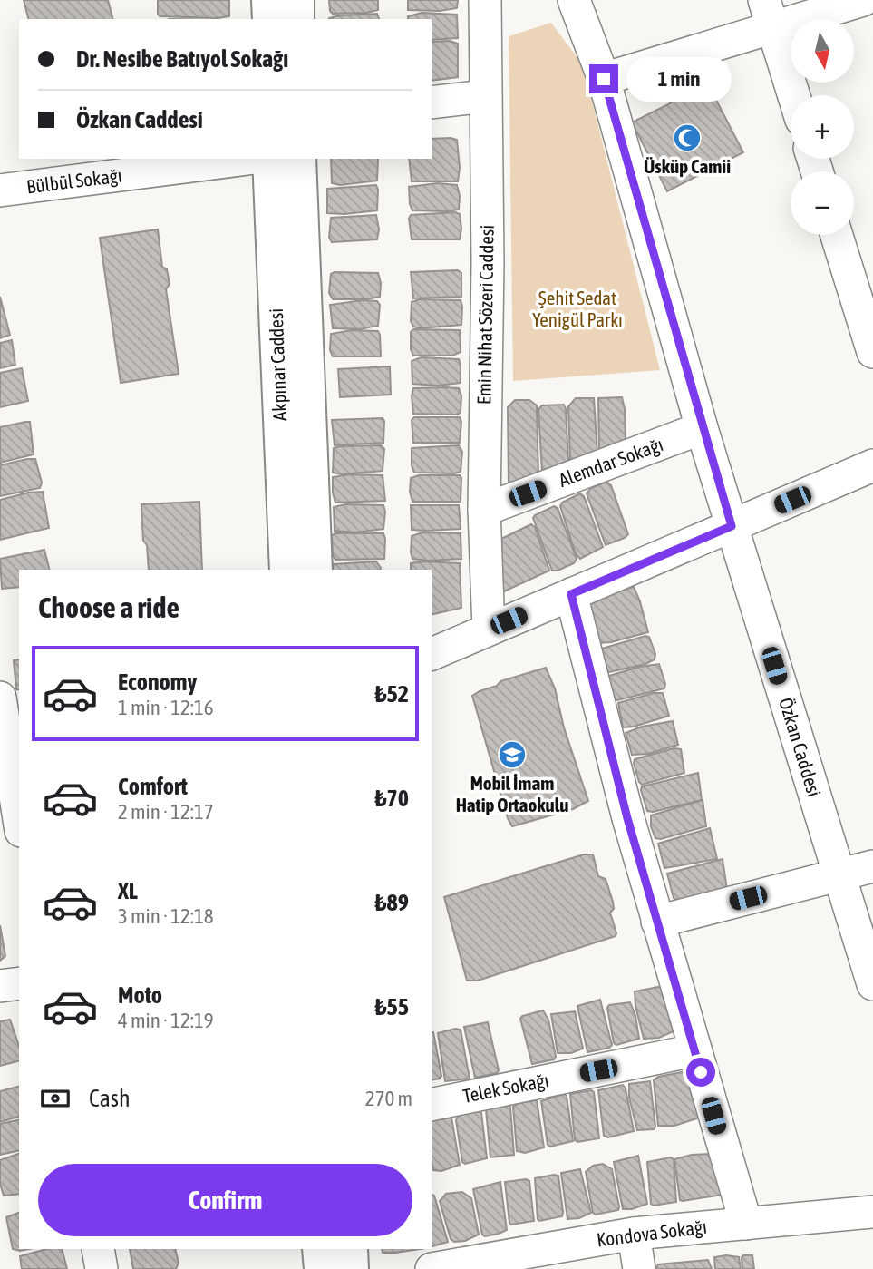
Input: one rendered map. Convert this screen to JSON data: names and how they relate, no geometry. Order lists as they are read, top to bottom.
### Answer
{
  "streets": {
    "main road": ["Akpınar Caddesi"],
    "street": [
      "Bülbül Sokağı",
      "Emin Nihat Sözeri Caddesi",
      "Alemdar Sokağı",
      "Özkan Caddesi",
      "Telek Sokağı",
      "Kondova Sokağı"
    ]
  },
  "crossings": [
    ["Emin Nihat Sözeri Caddesi", "Alemdar Sokağı"],
    ["Alemdar Sokağı", "Özkan Caddesi"]
  ],
  "parks": ["Şehit Sedat Yenigül Parkı"],
  "places": {
    "mosque": ["Üsküp Camii"],
    "school or university": ["Mobil İmam Hatip Ortaokulu"]
  },
  "north": "bottom",
  "page": {
    "map_buttons": ["+", "−"],
    "banner": ["Dr. Nesibe Batıyol Sokağı", "Özkan Caddesi"],
    "bubble": "1 min",
    "heading": "Choose a ride",
    "list": [
      {
        "name": "Economy",
        "note": "1 min · 12:16",
        "value": "₺52"
      },
      {
        "name": "Comfort",
        "note": "2 min · 12:17",
        "value": "₺70"
      },
      {
        "name": "XL",
        "note": "3 min · 12:18",
        "value": "₺89"
      },
      {
        "name": "Moto",
        "note": "4 min · 12:19",
        "value": "₺55"
      }
    ],
    "pay": ["Cash", "270 m"],
    "buttons": "Confirm"
  }
}
